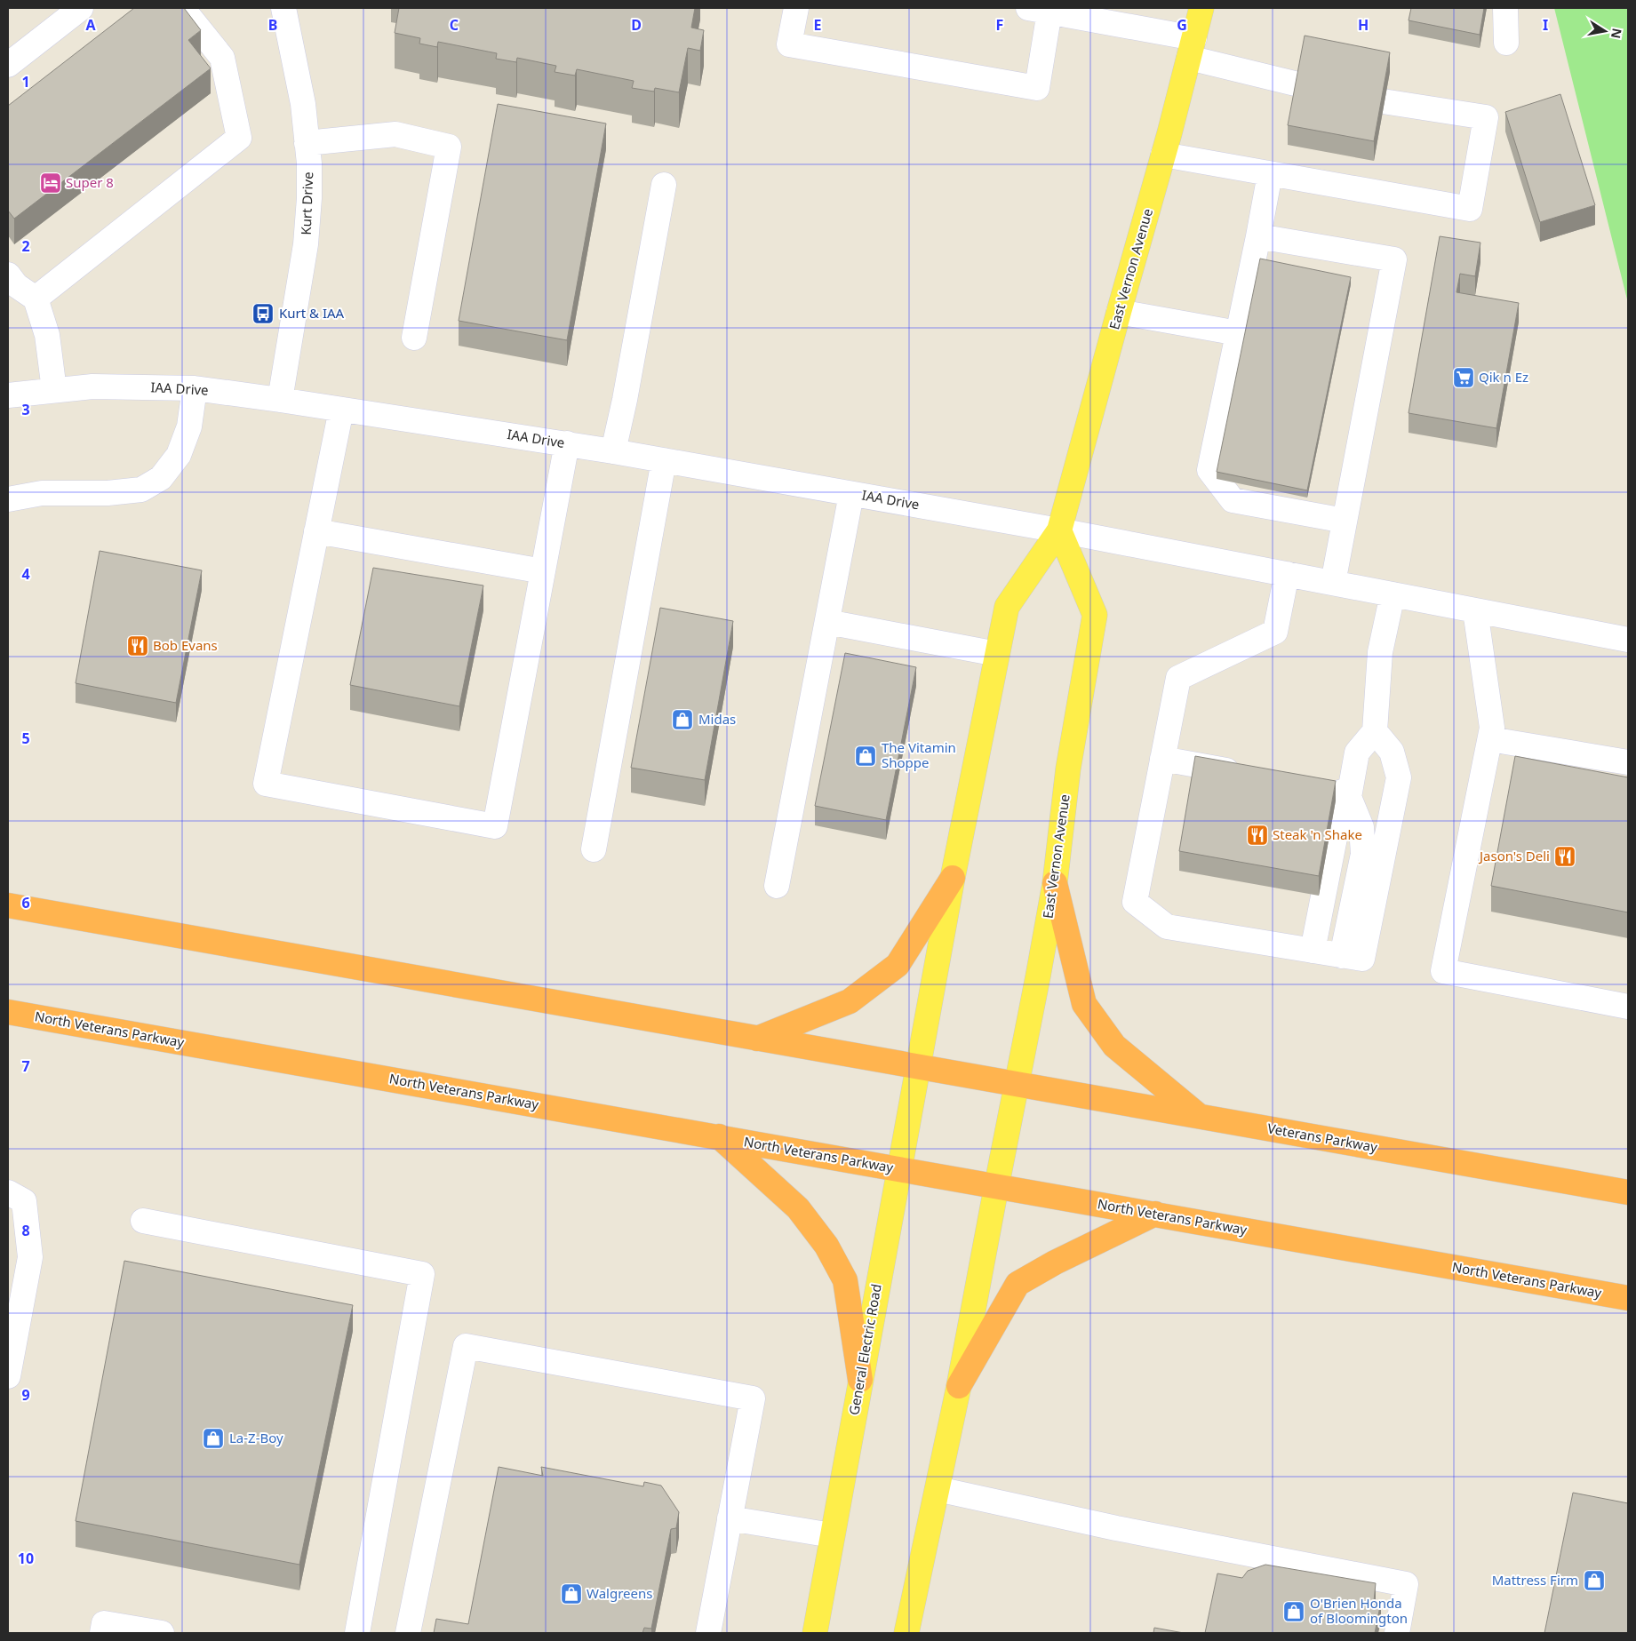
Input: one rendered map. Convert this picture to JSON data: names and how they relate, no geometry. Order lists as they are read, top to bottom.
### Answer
{
  "streets": {
    "highway": ["North Veterans Parkway", "Veterans Parkway"],
    "main road": ["East Vernon Avenue", "General Electric Road"],
    "street": ["Kurt Drive", "IAA Drive"]
  },
  "crossings": [
    ["Kurt Drive", "IAA Drive"],
    ["East Vernon Avenue", "IAA Drive"],
    ["East Vernon Avenue", "North Veterans Parkway"],
    ["East Vernon Avenue", "Veterans Parkway"],
    ["East Vernon Avenue", "General Electric Road"],
    ["North Veterans Parkway", "General Electric Road"]
  ],
  "places": {
    "hotel": ["Super 8"],
    "bus stop": ["Kurt & IAA"],
    "supermarket": ["Qik n Ez"],
    "restaurant": ["Bob Evans", "Steak 'n Shake", "Jason's Deli"],
    "shop": [
      "Midas",
      "The Vitamin Shoppe",
      "La-Z-Boy",
      "Mattress Firm",
      "Walgreens",
      "O'Brien Honda of Bloomington"
    ]
  },
  "north": "right",
  "grid": {
    "columns": [
      "A",
      "B",
      "C",
      "D",
      "E",
      "F",
      "G",
      "H",
      "I"
    ],
    "rows": [
      "1",
      "2",
      "3",
      "4",
      "5",
      "6",
      "7",
      "8",
      "9",
      "10"
    ]
  }
}
